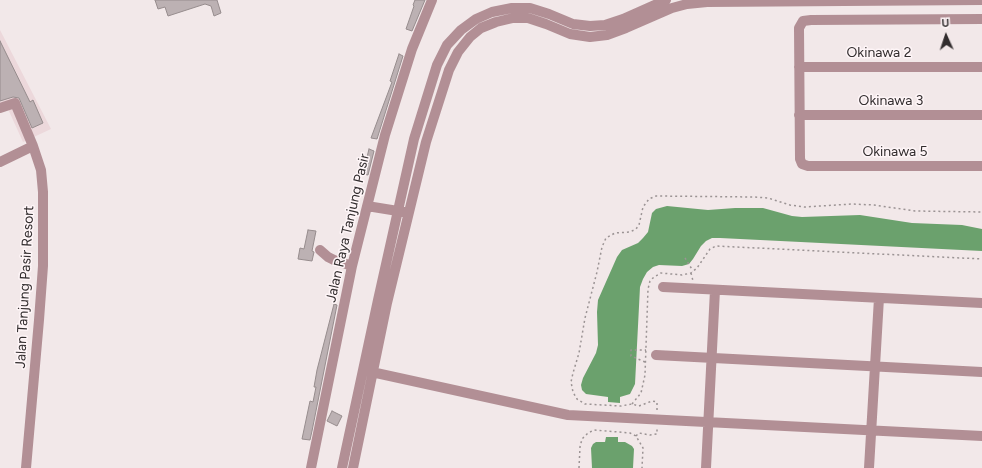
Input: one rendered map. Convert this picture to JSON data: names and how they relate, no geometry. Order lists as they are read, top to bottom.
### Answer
{
  "streets": {
    "street": [
      "Okinawa 2",
      "Okinawa 3",
      "Okinawa 5",
      "Jalan Raya Tanjung Pasir",
      "Jalan Tanjung Pasir Resort"
    ]
  },
  "crossings": [
    ["Okinawa 3", "Okinawa 5"]
  ],
  "north": "top"
}
